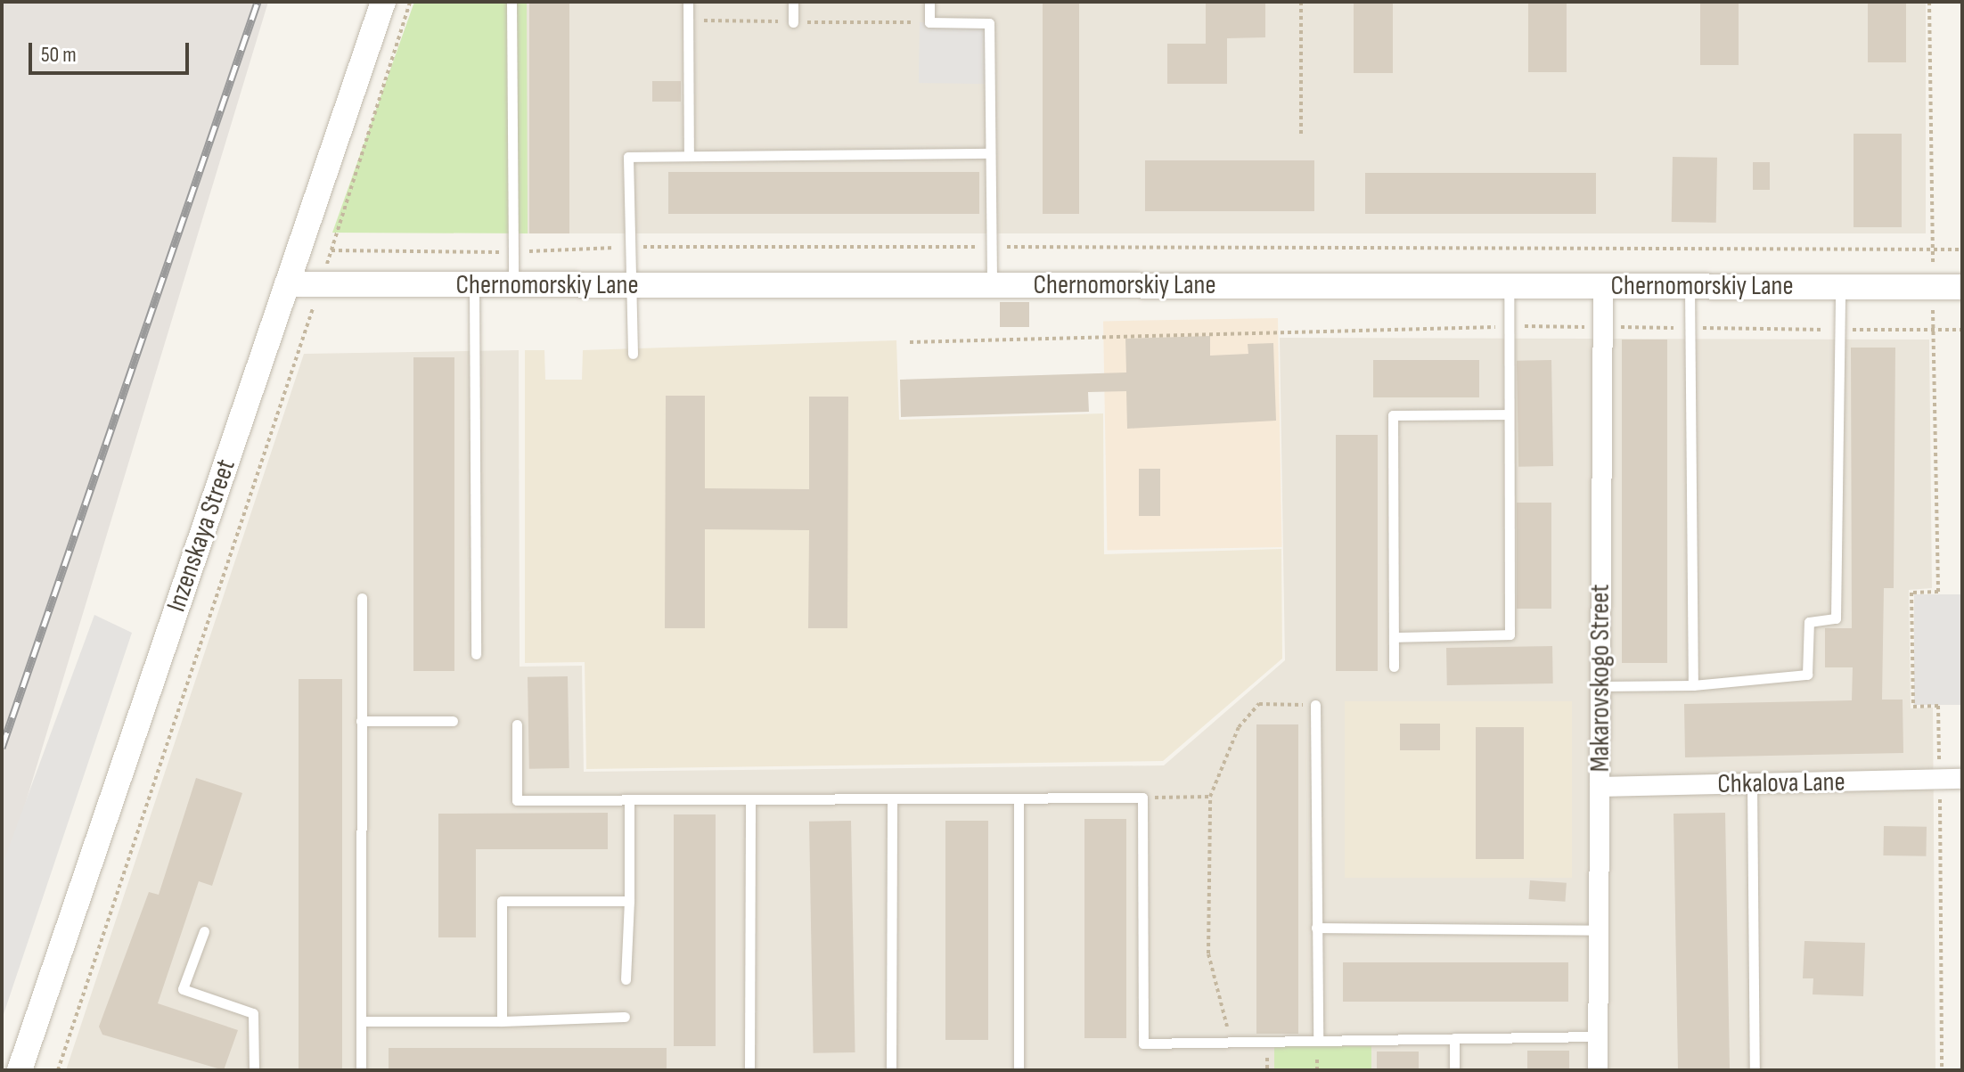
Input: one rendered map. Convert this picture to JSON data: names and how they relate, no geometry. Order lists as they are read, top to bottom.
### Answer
{
  "streets": {
    "street": [
      "Chernomorskiy Lane",
      "Inzenskaya Street",
      "Makarovskogo Street",
      "Chkalova Lane"
    ]
  },
  "crossings": [
    ["Chernomorskiy Lane", "Inzenskaya Street"],
    ["Chernomorskiy Lane", "Makarovskogo Street"],
    ["Makarovskogo Street", "Chkalova Lane"]
  ],
  "scale_bar": "50 m"
}
